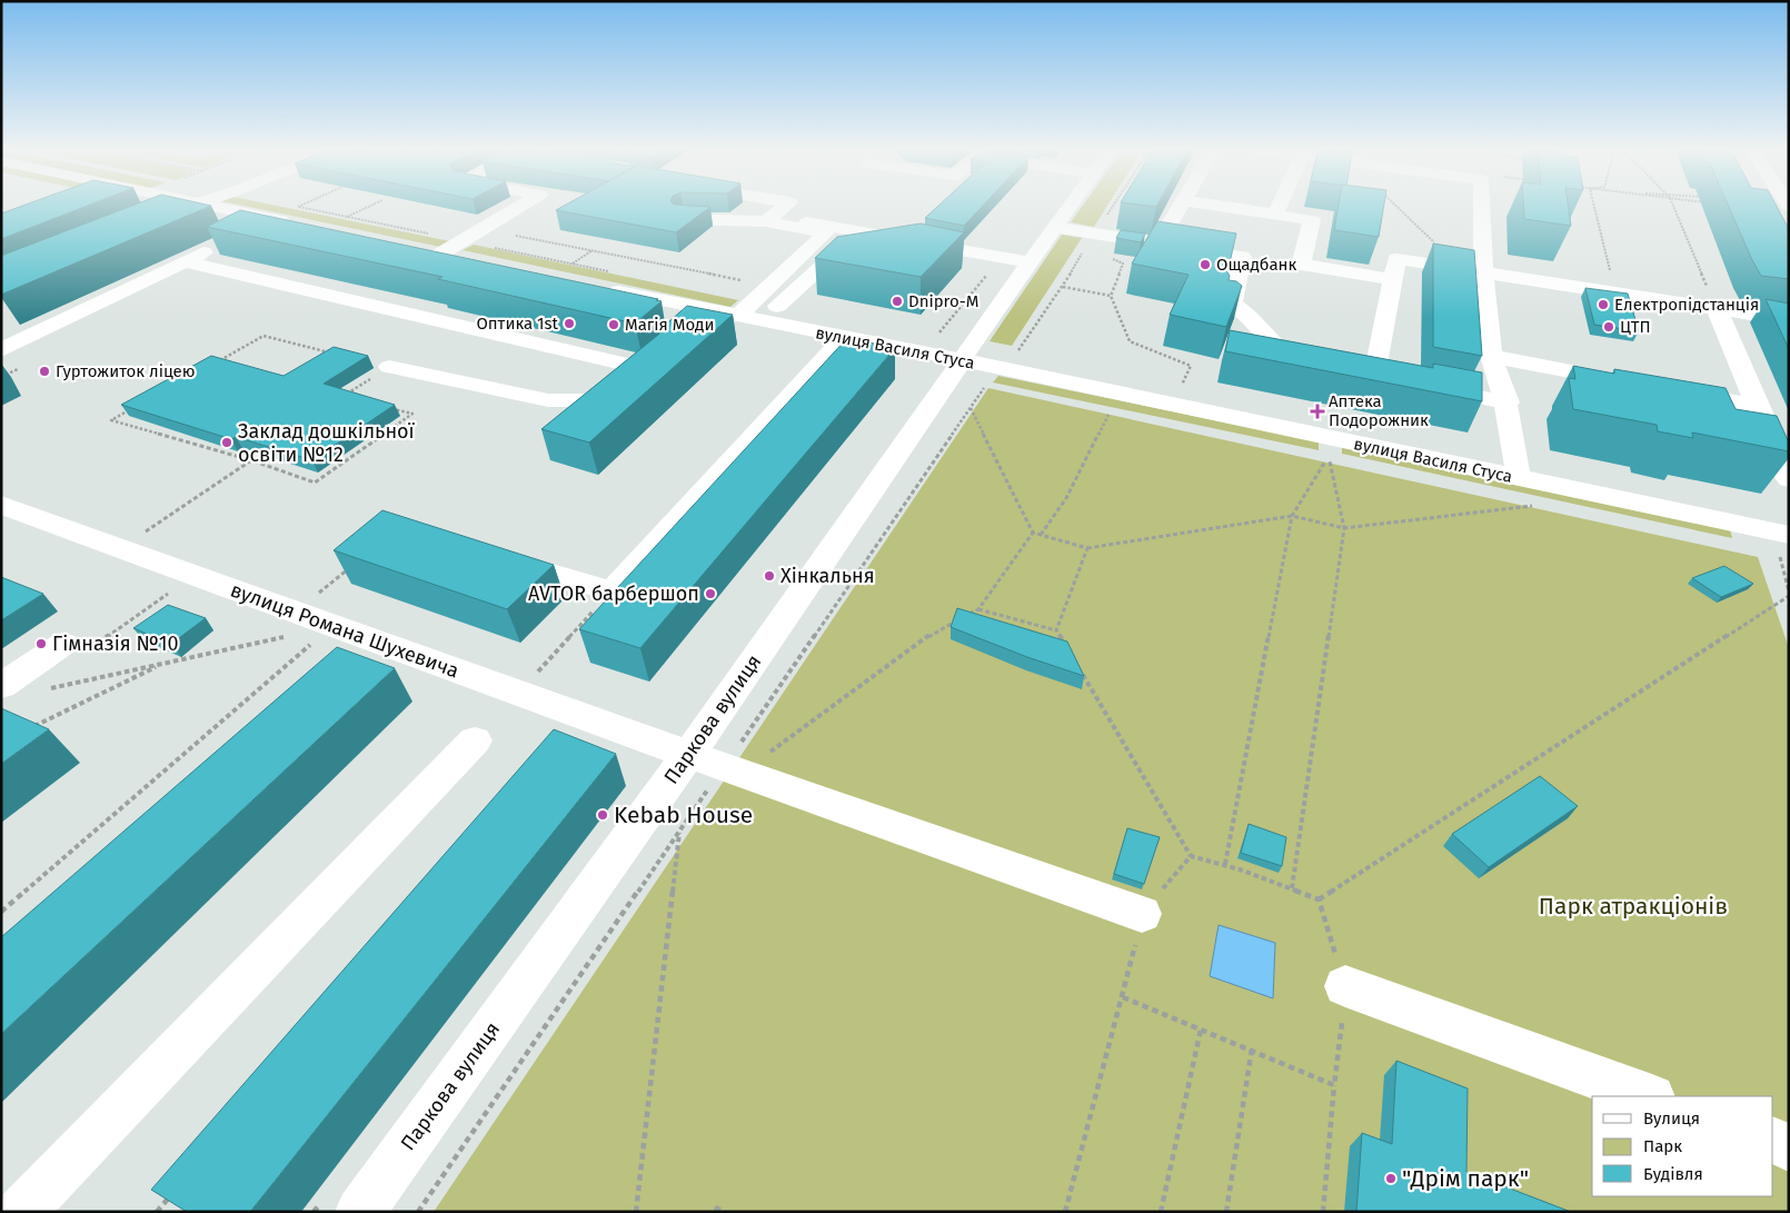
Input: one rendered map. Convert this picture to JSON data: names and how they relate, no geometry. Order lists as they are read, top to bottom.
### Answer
{
  "streets": {
    "street": ["вулиця Василя Стуса", "вулиця Романа Шухевича", "Паркова вулиця"]
  },
  "crossings": [
    ["вулиця Василя Стуса", "Паркова вулиця"],
    ["вулиця Романа Шухевича", "Паркова вулиця"]
  ],
  "parks": ["Парк атракціонів"],
  "places": {
    "other": [
      "Ощадбанк",
      "Dnipro-M",
      "Електропідстанція",
      "Оптика 1st",
      "Магія Моди",
      "ЦТП",
      "Гуртожиток ліцею",
      "Заклад дошкільної освіти №12",
      "Хінкальня",
      "AVTOR барбершоп",
      "Гімназія №10",
      "Kebab House",
      "\"Дрім парк\""
    ],
    "health": ["Аптека Подорожник"]
  },
  "legend": ["Вулиця", "Парк", "Будівля"]
}
